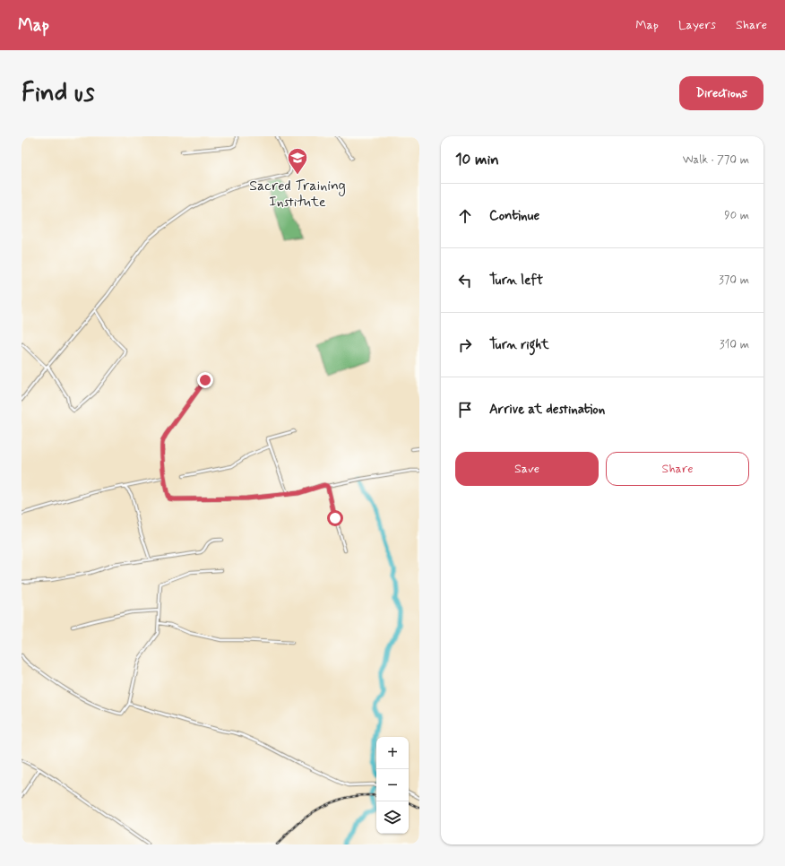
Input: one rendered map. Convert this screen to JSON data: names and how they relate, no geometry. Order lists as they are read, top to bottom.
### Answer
{
  "places": {
    "school or university": ["Sacred Training Institute"]
  },
  "page": {
    "header": "Map",
    "nav": ["Map", "Layers", "Share"],
    "buttons": [
      "Directions",
      ["Save", "Share"]
    ],
    "title": "Find us",
    "heading": ["10 min", "Walk · 770 m"],
    "list": [
      ["Continue", "90 m"],
      ["Turn left", "370 m"],
      ["Turn right", "310 m"],
      "Arrive at destination"
    ],
    "map_buttons": ["+", "−"]
  }
}
